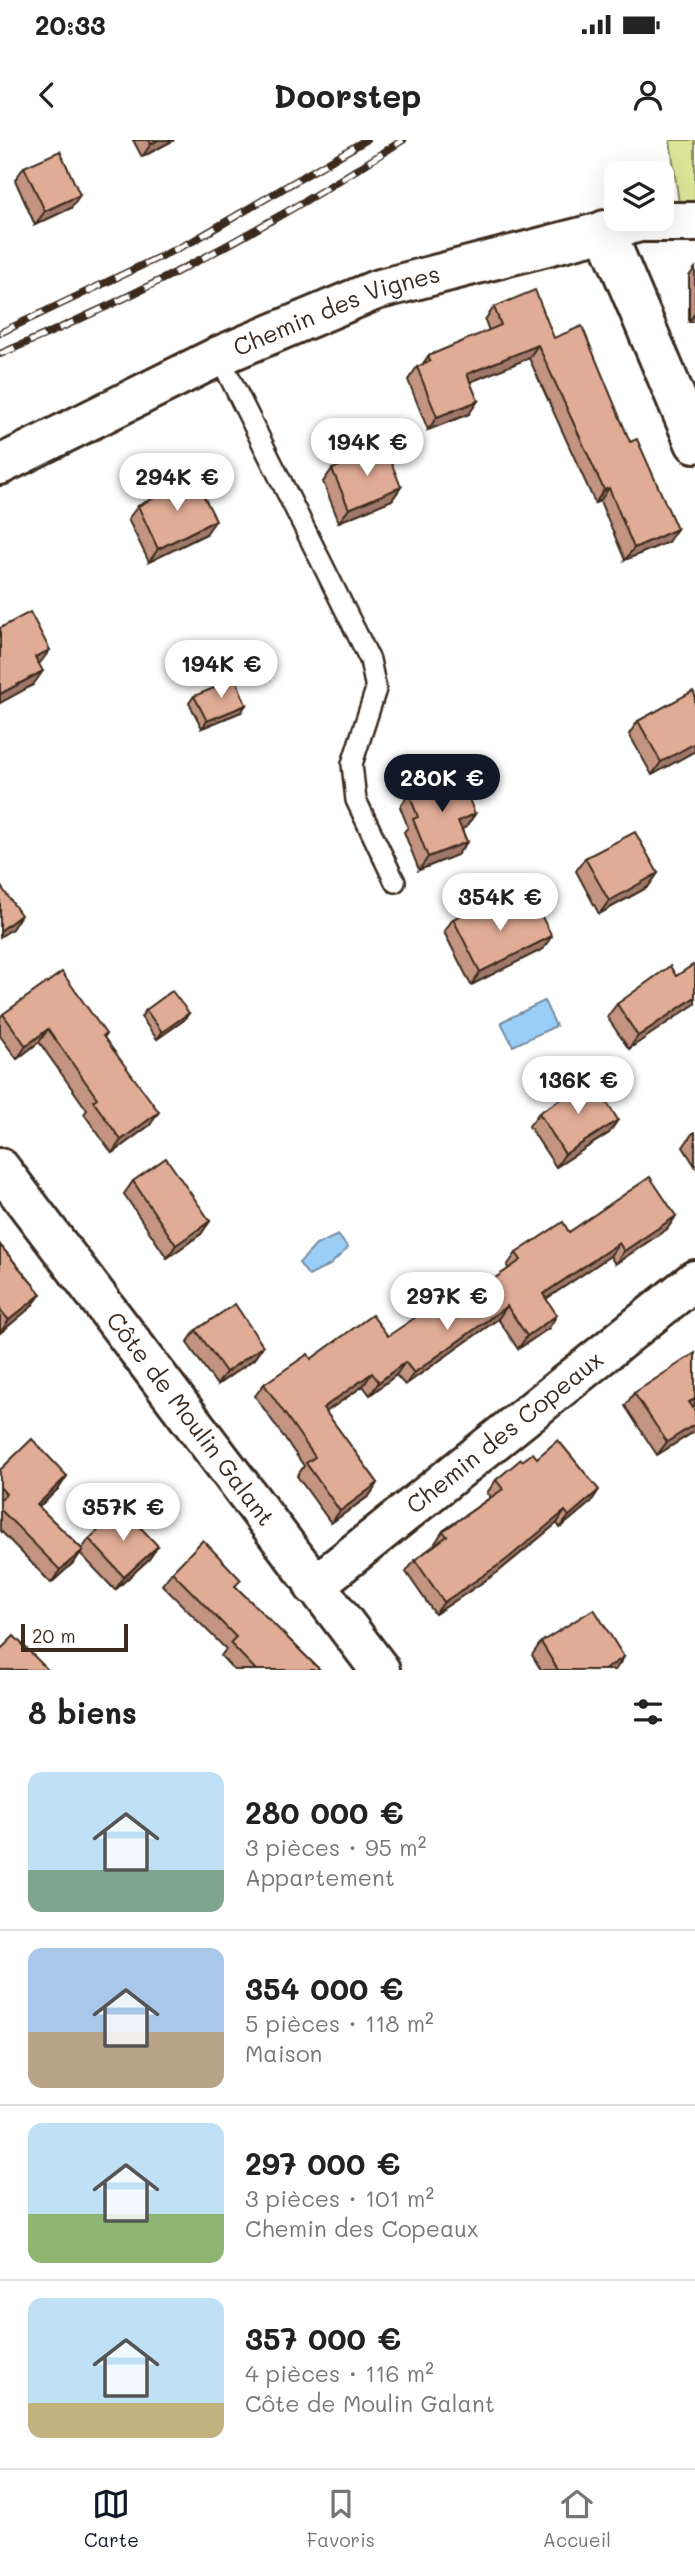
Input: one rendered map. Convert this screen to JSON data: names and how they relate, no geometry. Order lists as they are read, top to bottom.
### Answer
{
  "streets": {
    "street": ["Chemin des Vignes", "Côte de Moulin Galant", "Chemin des Copeaux"]
  },
  "crossings": [
    ["Côte de Moulin Galant", "Chemin des Copeaux"]
  ],
  "scale_bar": "20 m",
  "page": {
    "status": "20:33",
    "header": "Doorstep",
    "price": [
      "194K €",
      "294K €",
      "194K €",
      "280K €",
      "354K €",
      "136K €",
      "297K €",
      "357K €"
    ],
    "scale": "20 m",
    "heading": "8 biens",
    "list": [
      {
        "name": "280 000 €",
        "note": "3 pièces · 95 m² · Appartement"
      },
      {
        "name": "354 000 €",
        "note": "5 pièces · 118 m² · Maison"
      },
      {
        "name": "297 000 €",
        "note": "3 pièces · 101 m² · Chemin des Copeaux"
      },
      {
        "name": "357 000 €",
        "note": "4 pièces · 116 m² · Côte de Moulin Galant"
      }
    ],
    "tabs": ["Carte", "Favoris", "Accueil"]
  }
}
